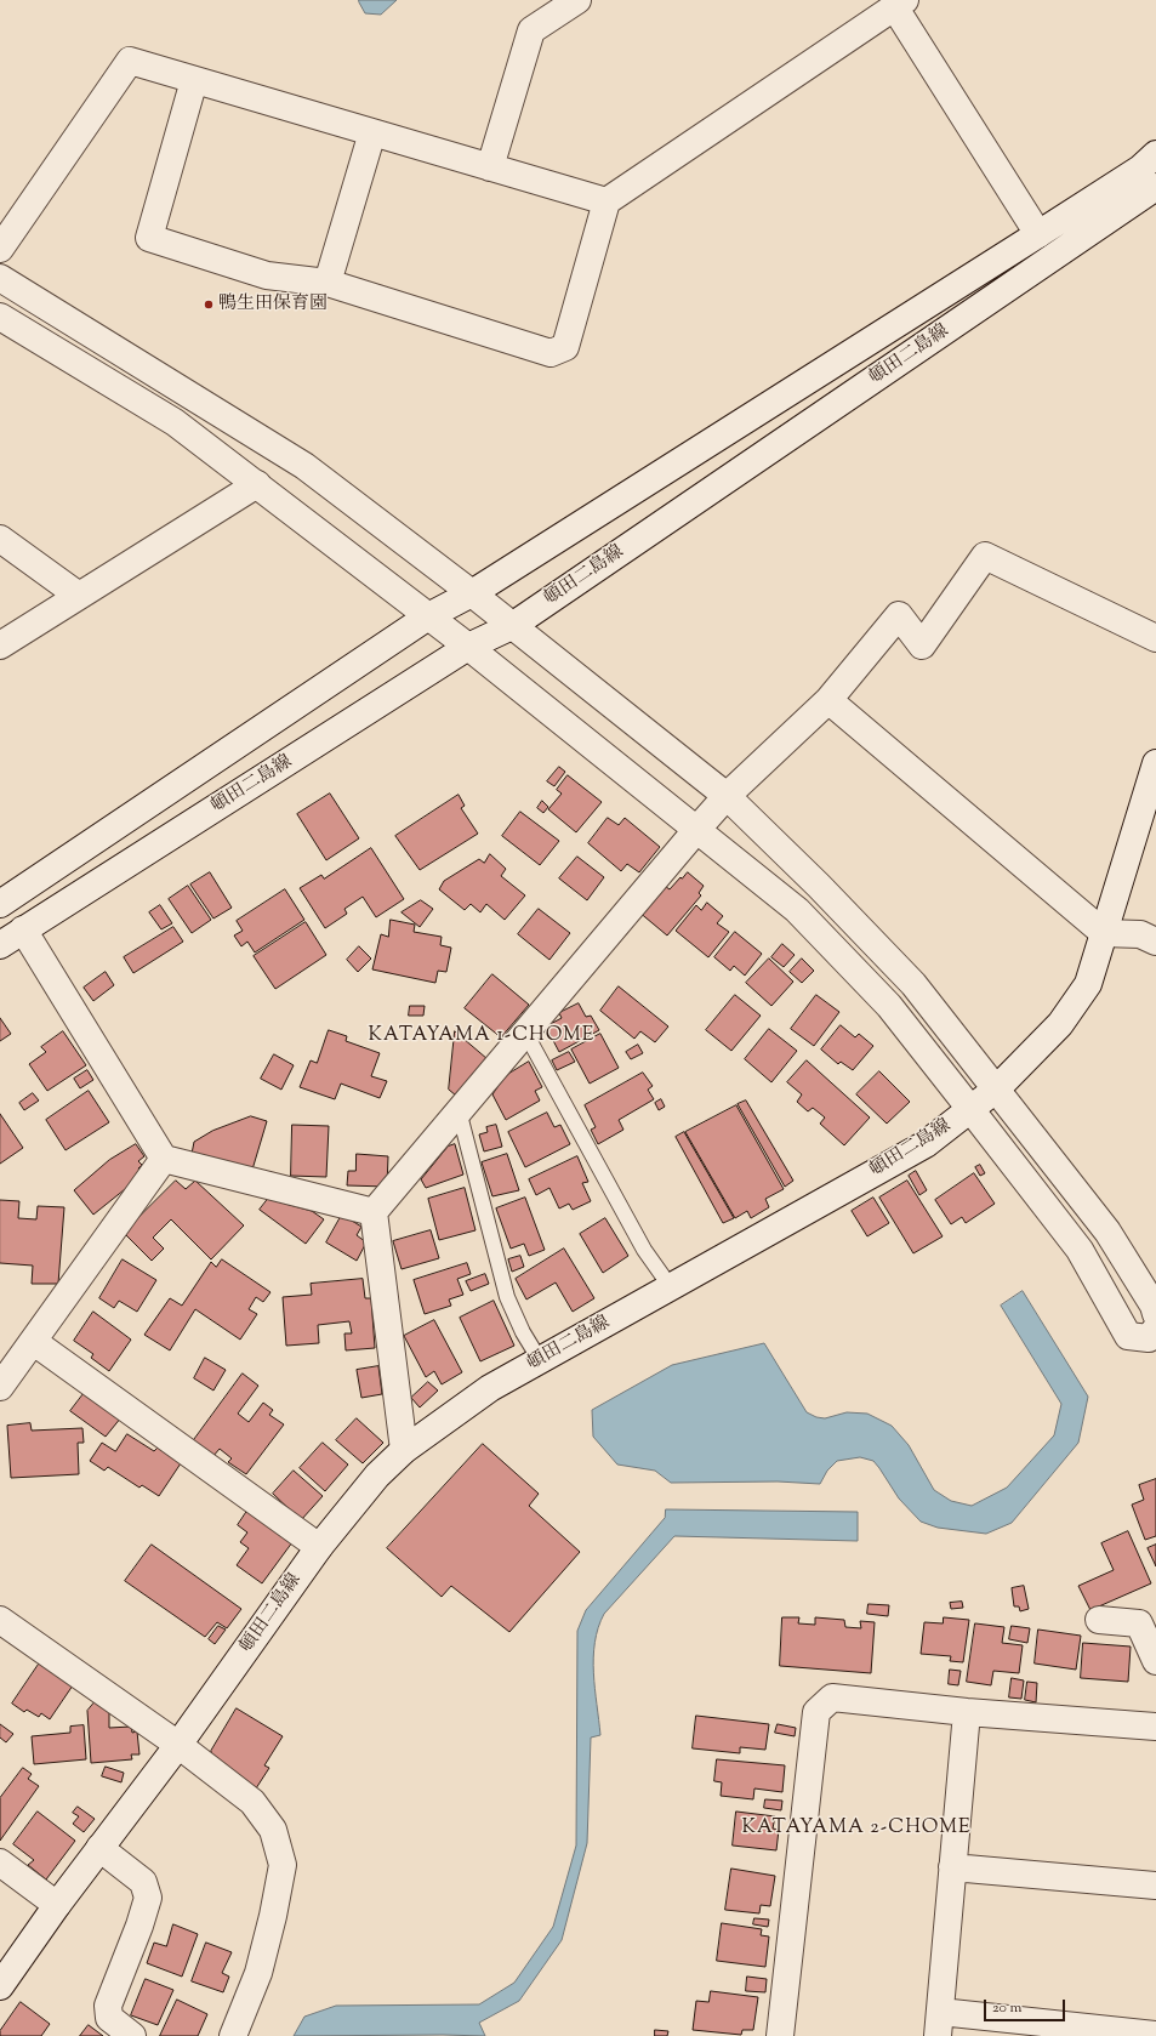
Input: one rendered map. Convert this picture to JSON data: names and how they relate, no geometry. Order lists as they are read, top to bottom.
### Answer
{
  "streets": {
    "street": ["頓田二島線"]
  },
  "districts": ["KATAYAMA 1-CHOME", "KATAYAMA 2-CHOME"],
  "places": ["鴨生田保育園"],
  "scale_bar": "20 m"
}
